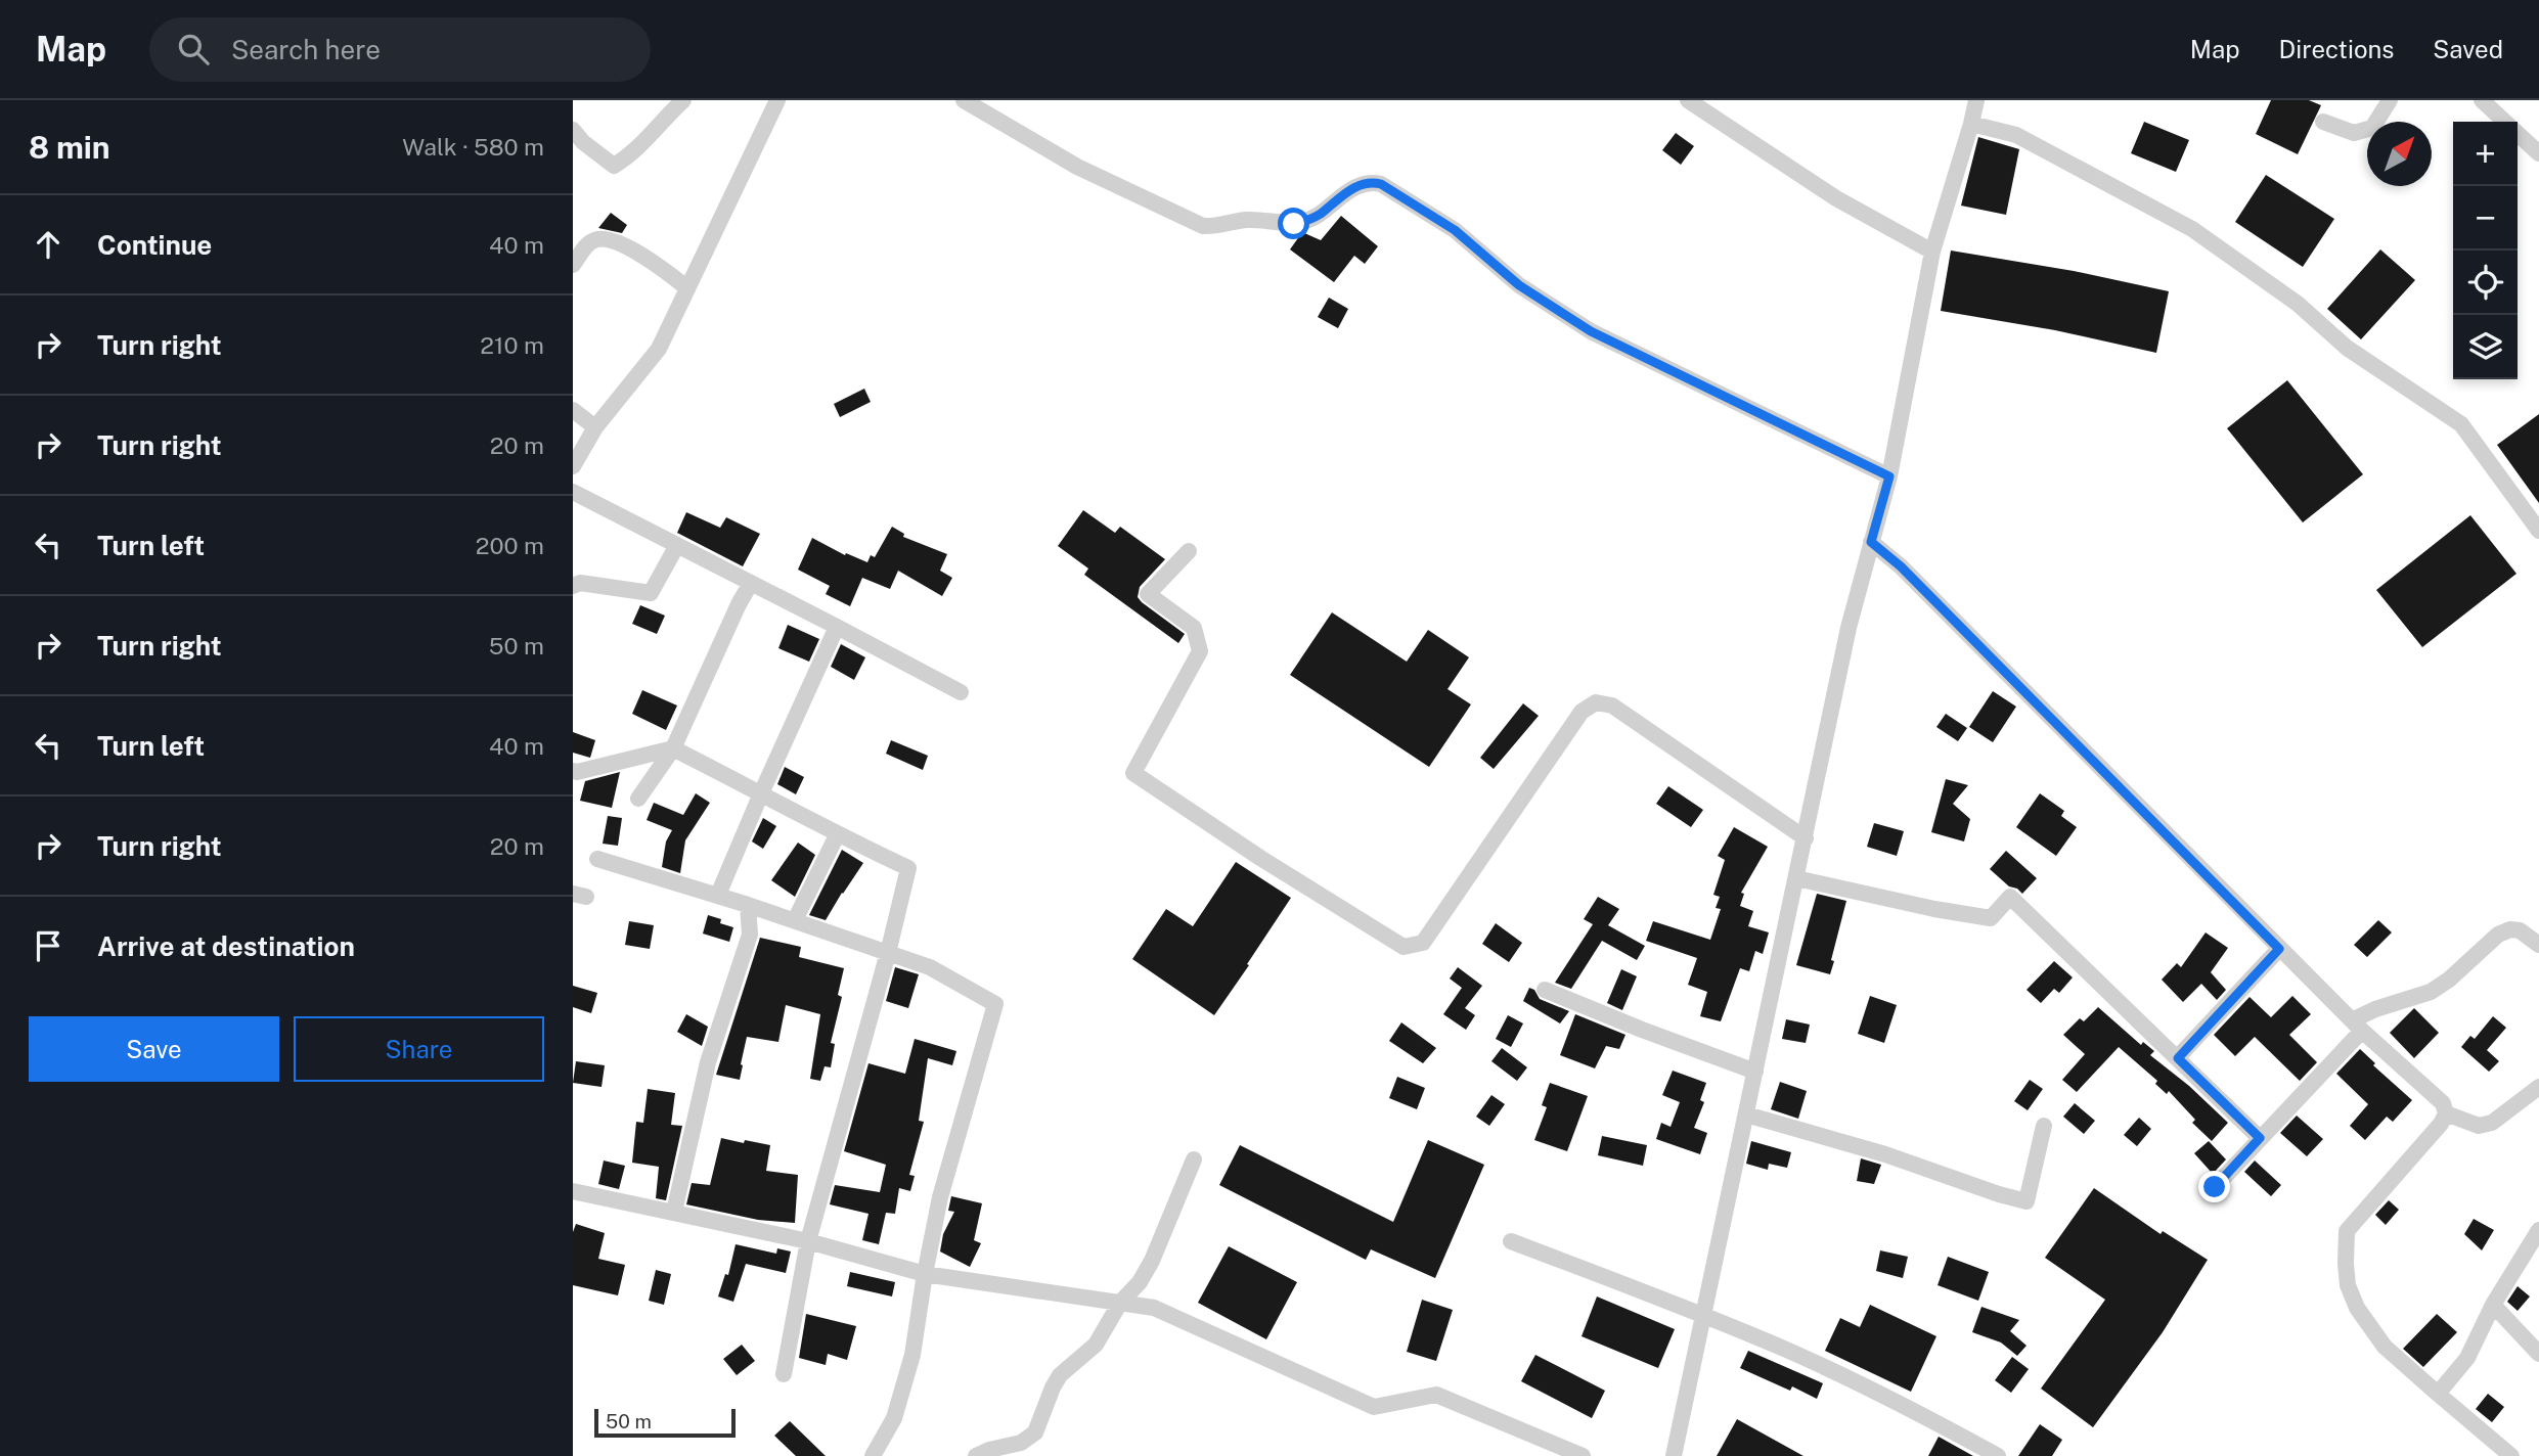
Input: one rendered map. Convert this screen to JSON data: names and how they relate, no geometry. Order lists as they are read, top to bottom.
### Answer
{
  "scale_bar": "50 m",
  "north": "top right",
  "page": {
    "header": "Map",
    "search": "Search here",
    "nav": ["Map", "Directions", "Saved"],
    "heading": ["8 min", "Walk · 580 m"],
    "map_buttons": ["+", "−"],
    "list": [
      ["Continue", "40 m"],
      ["Turn right", "210 m"],
      ["Turn right", "20 m"],
      ["Turn left", "200 m"],
      ["Turn right", "50 m"],
      ["Turn left", "40 m"],
      ["Turn right", "20 m"],
      "Arrive at destination"
    ],
    "buttons": ["Save", "Share"],
    "scale": "50 m"
  }
}
